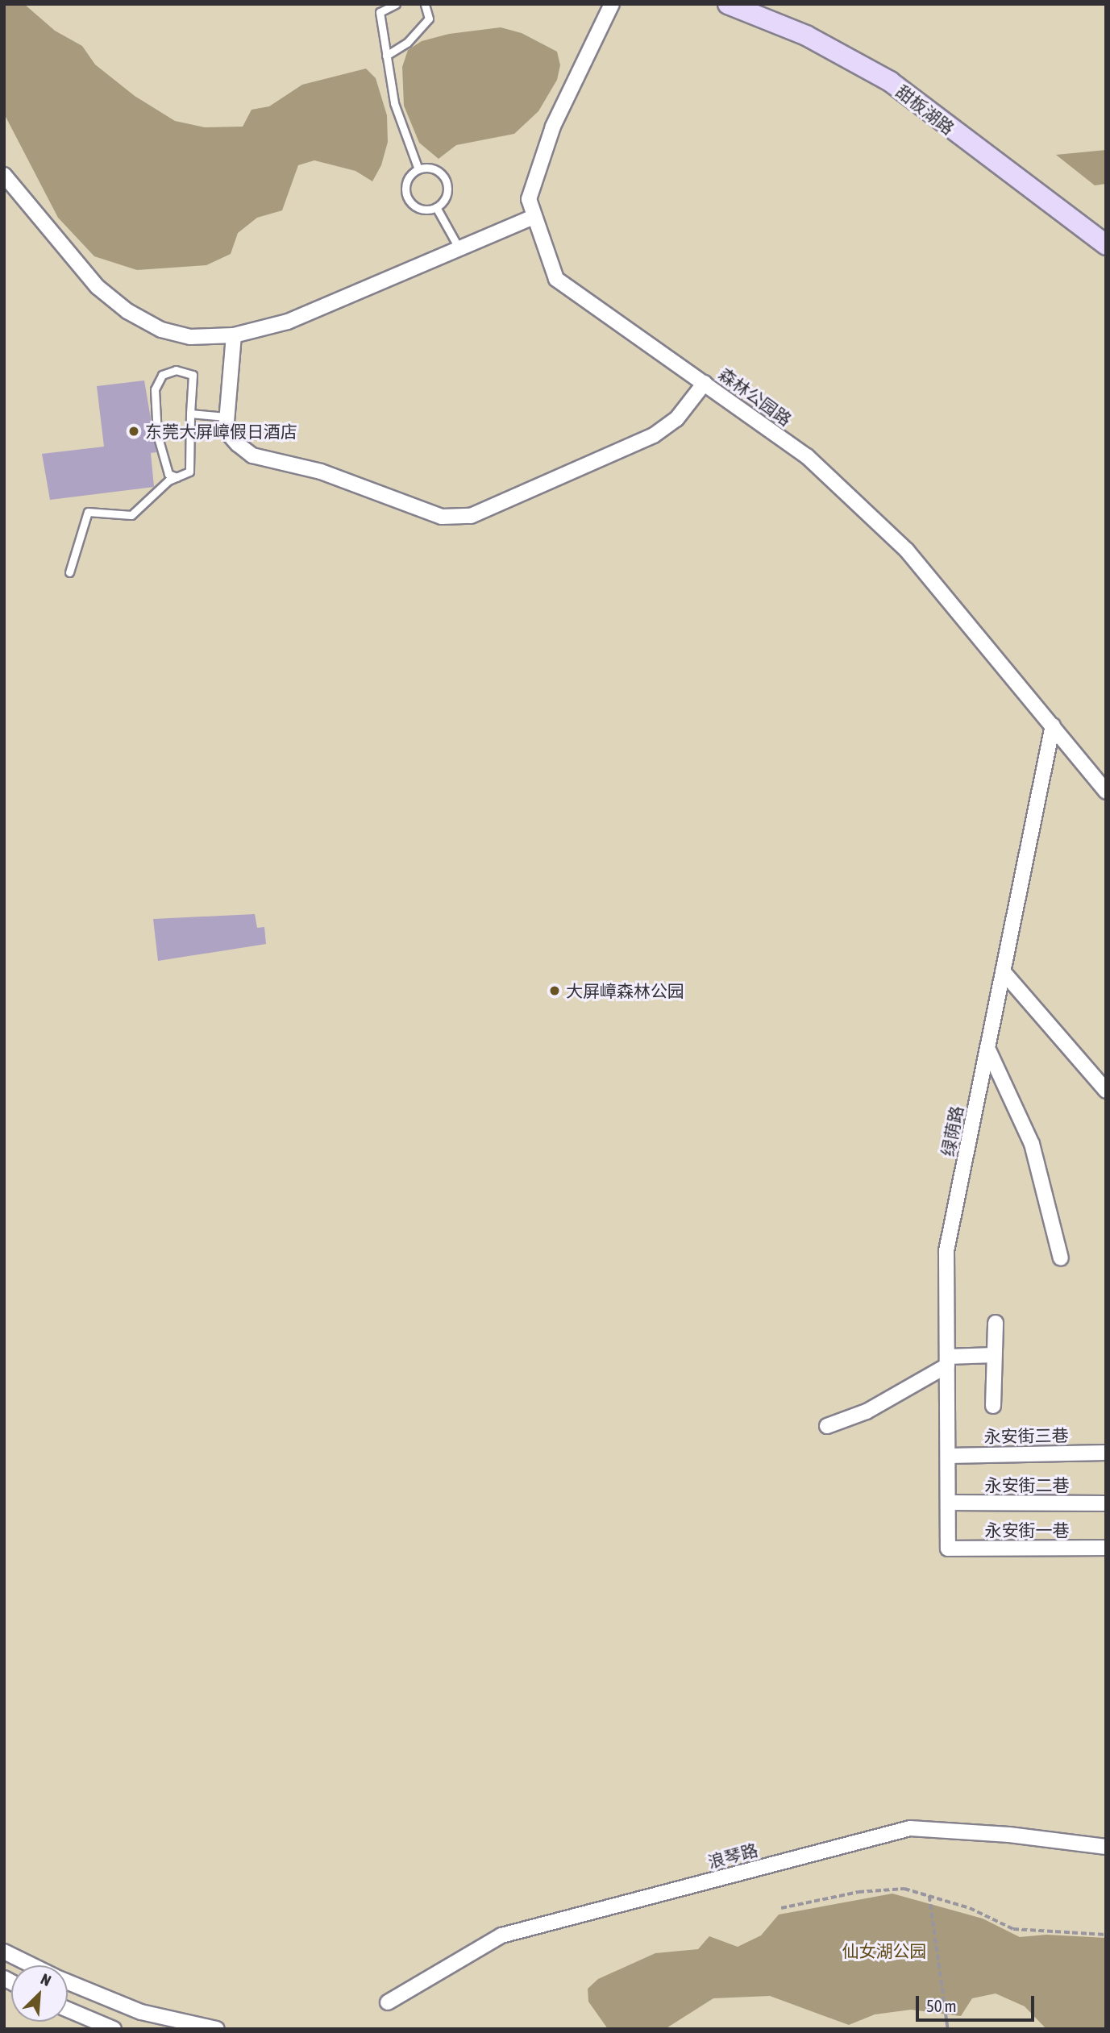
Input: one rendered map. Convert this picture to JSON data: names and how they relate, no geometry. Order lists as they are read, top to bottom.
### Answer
{
  "streets": {
    "street": [
      "甜板湖路",
      "森林公园路",
      "绿荫路",
      "永安街三巷",
      "永安街二巷",
      "永安街一巷",
      "浪琴路"
    ]
  },
  "crossings": [
    ["森林公园路", "绿荫路"],
    ["绿荫路", "永安街三巷"],
    ["绿荫路", "永安街二巷"],
    ["绿荫路", "永安街一巷"]
  ],
  "parks": ["仙女湖公园"],
  "places": ["东莞大屏嶂假日酒店", "大屏嶂森林公园"],
  "scale_bar": "50 m",
  "north": "top right"
}
